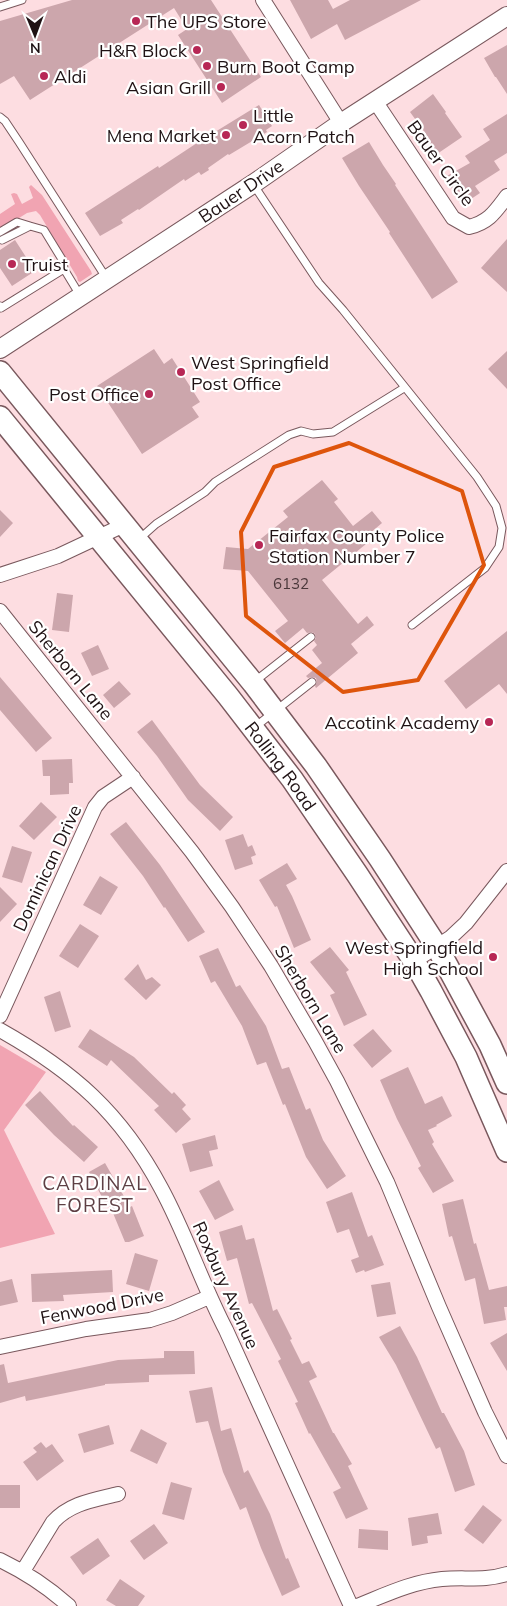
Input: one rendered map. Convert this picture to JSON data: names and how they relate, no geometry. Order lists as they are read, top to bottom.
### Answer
{
  "streets": {
    "main road": ["Rolling Road"],
    "street": [
      "Bauer Circle",
      "Bauer Drive",
      "Sherborn Lane",
      "Dominican Drive",
      "Roxbury Avenue",
      "Fenwood Drive"
    ]
  },
  "crossings": [
    ["Bauer Circle", "Bauer Drive"],
    ["Sherborn Lane", "Dominican Drive"],
    ["Roxbury Avenue", "Fenwood Drive"]
  ],
  "districts": ["CARDINAL FOREST"],
  "places": [
    "The UPS Store",
    "H&R Block",
    "Burn Boot Camp",
    "Aldi",
    "Asian Grill",
    "Little Acorn Patch",
    "Mena Market",
    "Truist",
    "West Springfield Post Office",
    "Post Office",
    "Fairfax County Police Station Number 7",
    "Accotink Academy",
    "West Springfield High School"
  ],
  "house_numbers": ["6132"],
  "north": "bottom"
}
